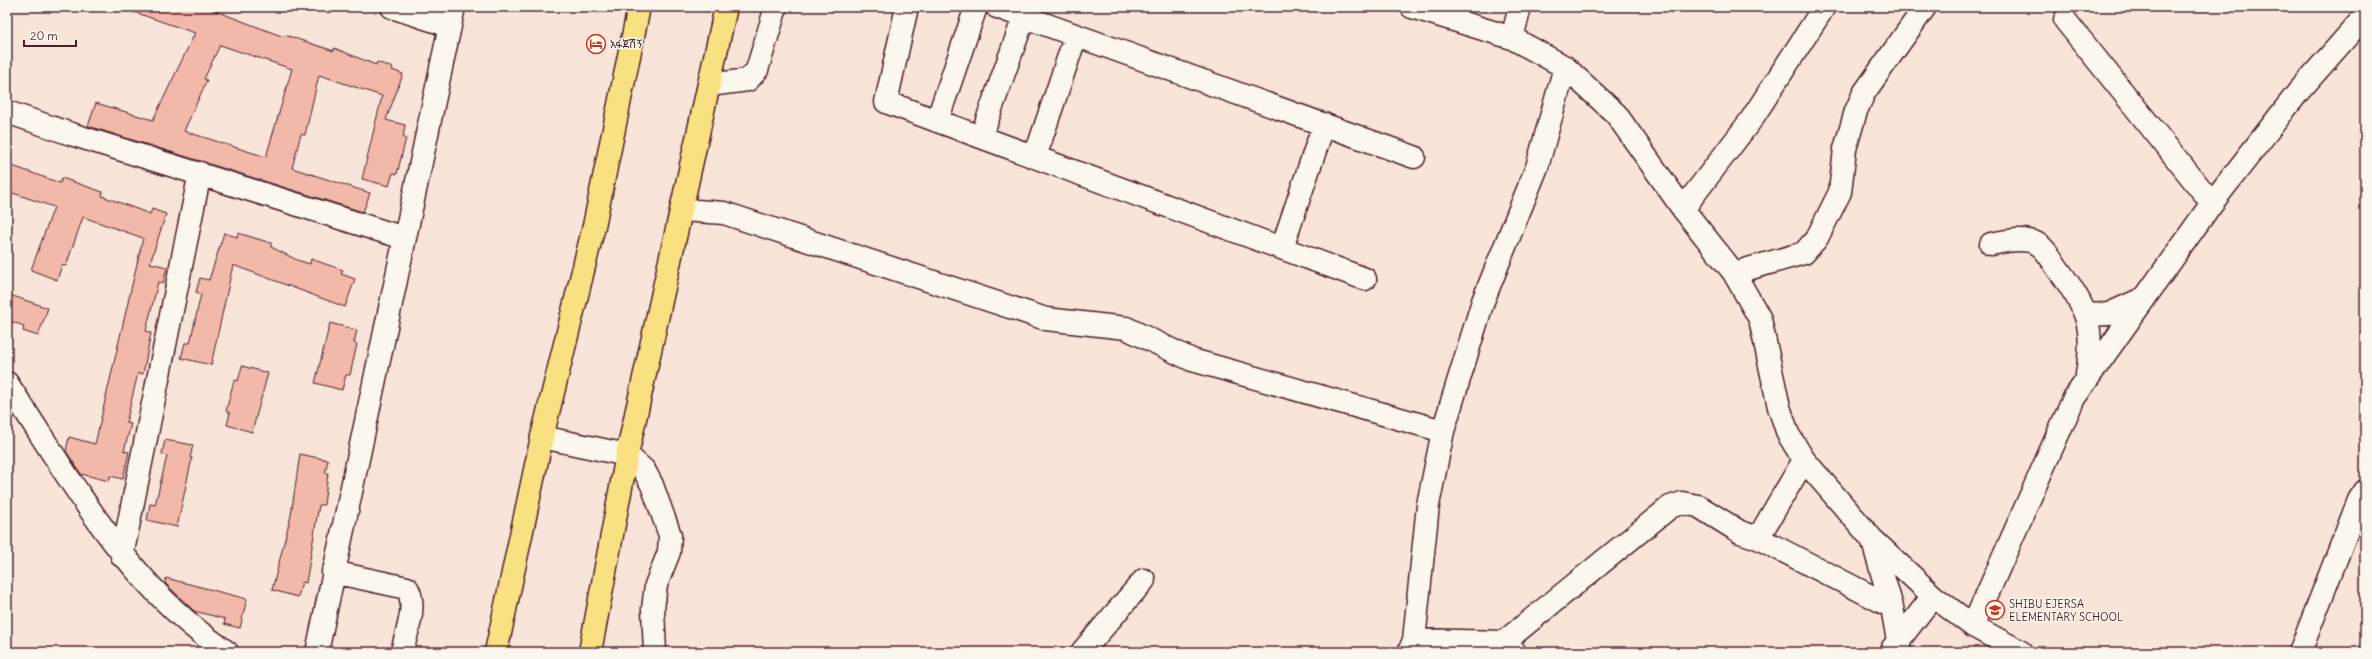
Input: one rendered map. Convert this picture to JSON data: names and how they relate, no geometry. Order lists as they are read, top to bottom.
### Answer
{
  "places": {
    "hotel": ["አፋጀሽኝ"],
    "school or university": ["SHIBU EJERSA ELEMENTARY SCHOOL"]
  },
  "scale_bar": "20 m"
}
